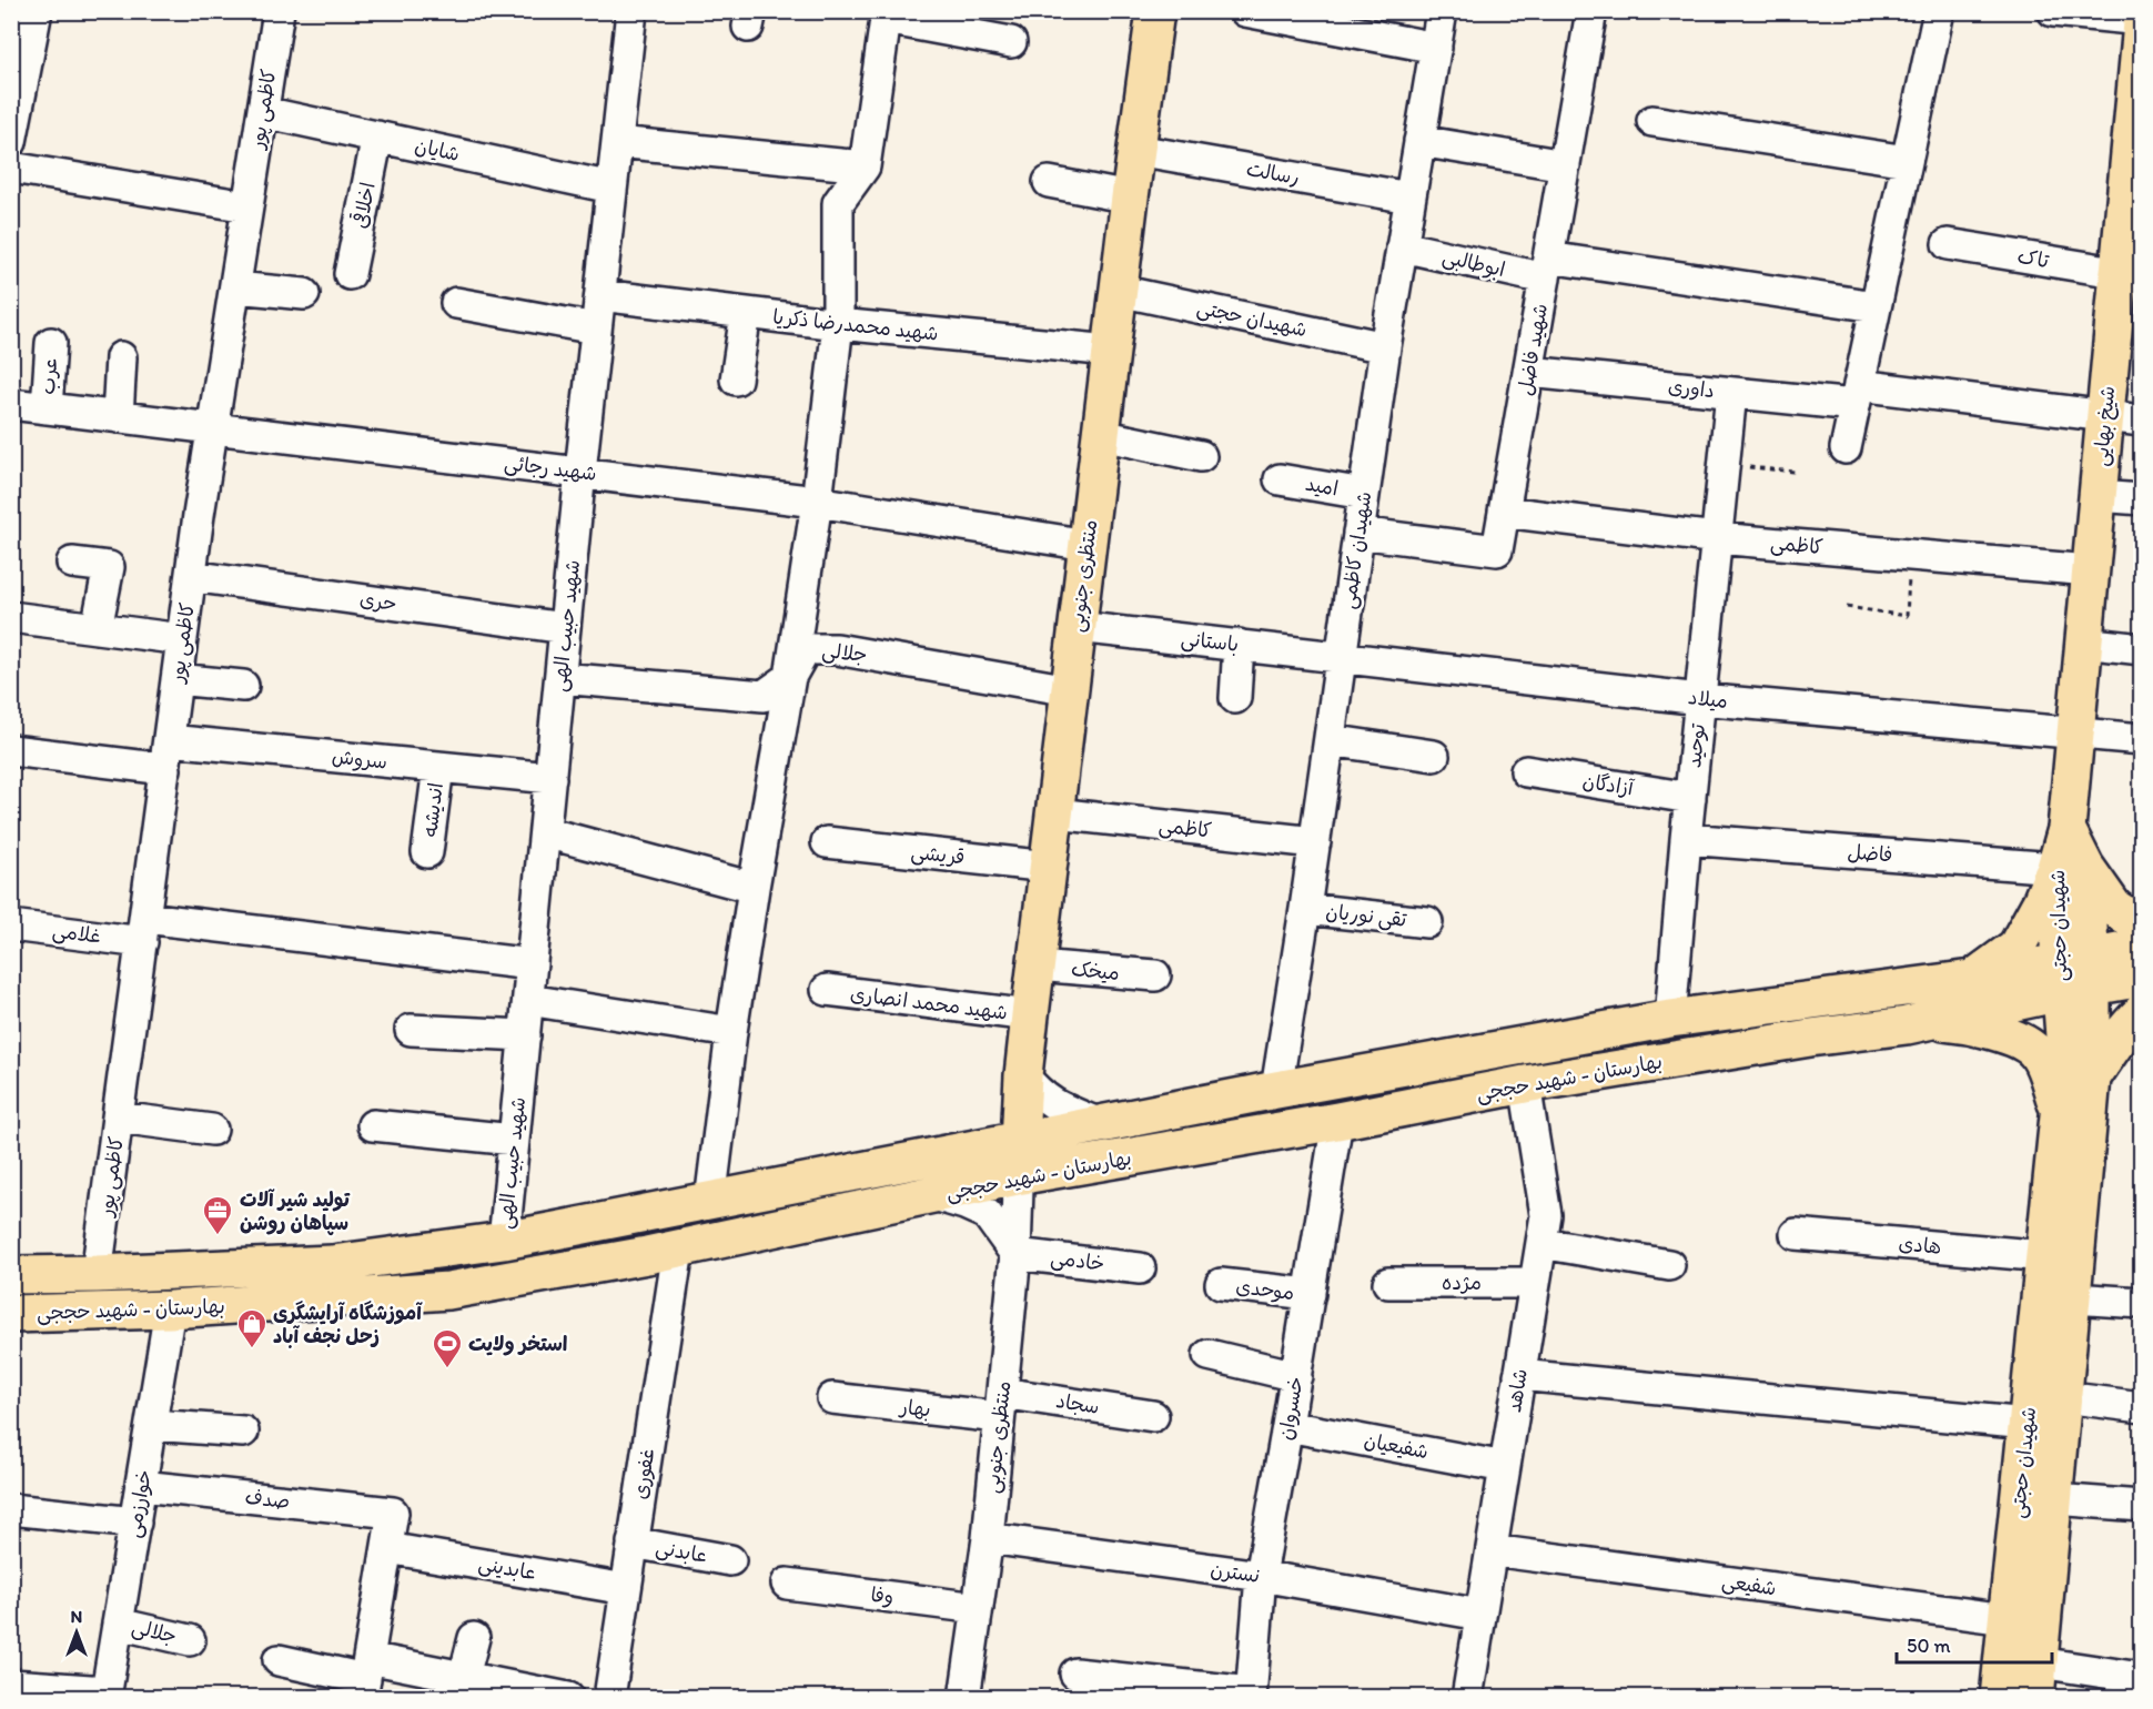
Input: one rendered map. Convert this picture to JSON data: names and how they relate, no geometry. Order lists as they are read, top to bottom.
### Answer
{
  "streets": {
    "main road": [
      "شهیدان حجتی",
      "شیخ بهایی",
      "منتظری جنوبی",
      "بهارستان - شهید حججی"
    ],
    "street": [
      "کاظمی پور",
      "شایان",
      "رسالت",
      "اخلاقی",
      "تاک",
      "ابوطالبی",
      "شهید محمدرضا ذکریا",
      "شهید فاضل",
      "عرب",
      "داوری",
      "شهید رجائی",
      "امید",
      "کاظمی",
      "شهیدان کاظمی",
      "حری",
      "شهید حبیب الهی",
      "باستانی",
      "جلالی",
      "میلاد",
      "توحید",
      "سروش",
      "آزادگان",
      "اندیشه",
      "فاضل",
      "قریشی",
      "تقی نوریان",
      "غلامی",
      "میخک",
      "شهید محمد انصاری",
      "هادی",
      "خادمی",
      "مژده",
      "موحدی",
      "شاهد",
      "سجاد",
      "بهار",
      "خسروان",
      "شفیعیان",
      "غفوری",
      "صدف",
      "خوارزمی",
      "عابدنی",
      "عابدینی",
      "نسترن",
      "شفیعی",
      "وفا"
    ]
  },
  "crossings": [
    ["کاظمی پور", "شایان"],
    ["کاظمی پور", "شهید رجائی"],
    ["کاظمی پور", "حری"],
    ["کاظمی پور", "سروش"],
    ["کاظمی پور", "غلامی"],
    ["کاظمی پور", "بهارستان - شهید حججی"],
    ["شایان", "اخلاقی"],
    ["شایان", "شهید حبیب الهی"],
    ["رسالت", "شهیدان کاظمی"],
    ["رسالت", "منتظری جنوبی"],
    ["تاک", "شیخ بهایی"],
    ["ابوطالبی", "شهید فاضل"],
    ["ابوطالبی", "شهیدان کاظمی"],
    ["شهیدان حجتی", "شیخ بهایی"],
    ["شهیدان حجتی", "شهیدان کاظمی"],
    ["شهیدان حجتی", "منتظری جنوبی"],
    ["شهیدان حجتی", "فاضل"],
    ["شهیدان حجتی", "بهارستان - شهید حججی"],
    ["شهیدان حجتی", "هادی"],
    ["شهیدان حجتی", "شفیعی"],
    ["شهید محمدرضا ذکریا", "منتظری جنوبی"],
    ["شهید محمدرضا ذکریا", "شهید حبیب الهی"],
    ["شهید فاضل", "داوری"],
    ["شهید فاضل", "کاظمی"],
    ["شهید فاضل", "شهیدان کاظمی"],
    ["عرب", "شهید رجائی"],
    ["داوری", "شیخ بهایی"],
    ["داوری", "توحید"],
    ["شیخ بهایی", "کاظمی"],
    ["شیخ بهایی", "میلاد"],
    ["شهید رجائی", "منتظری جنوبی"],
    ["شهید رجائی", "شهید حبیب الهی"],
    ["امید", "شهیدان کاظمی"],
    ["کاظمی", "شهیدان کاظمی"],
    ["کاظمی", "منتظری جنوبی"],
    ["کاظمی", "توحید"],
    ["شهیدان کاظمی", "باستانی"],
    ["شهیدان کاظمی", "میلاد"],
    ["شهیدان کاظمی", "تقی نوریان"],
    ["شهیدان کاظمی", "بهارستان - شهید حججی"],
    ["منتظری جنوبی", "باستانی"],
    ["منتظری جنوبی", "جلالی"],
    ["منتظری جنوبی", "قریشی"],
    ["منتظری جنوبی", "میخک"],
    ["منتظری جنوبی", "شهید محمد انصاری"],
    ["منتظری جنوبی", "بهارستان - شهید حججی"],
    ["منتظری جنوبی", "خادمی"],
    ["منتظری جنوبی", "سجاد"],
    ["منتظری جنوبی", "بهار"],
    ["منتظری جنوبی", "نسترن"],
    ["منتظری جنوبی", "وفا"],
    ["حری", "شهید حبیب الهی"],
    ["شهید حبیب الهی", "جلالی"],
    ["شهید حبیب الهی", "سروش"],
    ["شهید حبیب الهی", "غلامی"],
    ["شهید حبیب الهی", "بهارستان - شهید حججی"],
    ["باستانی", "میلاد"],
    ["جلالی", "خوارزمی"],
    ["میلاد", "توحید"],
    ["توحید", "آزادگان"],
    ["توحید", "فاضل"],
    ["توحید", "بهارستان - شهید حججی"],
    ["سروش", "اندیشه"],
    ["بهارستان - شهید حججی", "شاهد"],
    ["بهارستان - شهید حججی", "خسروان"],
    ["بهارستان - شهید حججی", "غفوری"],
    ["بهارستان - شهید حججی", "خوارزمی"],
    ["مژده", "شاهد"],
    ["موحدی", "خسروان"],
    ["شاهد", "شفیعیان"],
    ["شاهد", "نسترن"],
    ["شاهد", "شفیعی"],
    ["سجاد", "بهار"],
    ["خسروان", "شفیعیان"],
    ["خسروان", "نسترن"],
    ["غفوری", "عابدنی"],
    ["غفوری", "عابدینی"],
    ["صدف", "خوارزمی"],
    ["صدف", "عابدینی"]
  ],
  "places": {
    "office": ["تولید شیر آلات سپاهان روشن"],
    "shop": ["آموزشگاه آرایشگری زحل نجف آباد"],
    "sports": ["استخر ولایت"]
  },
  "scale_bar": "50 m",
  "north": "top"
}
